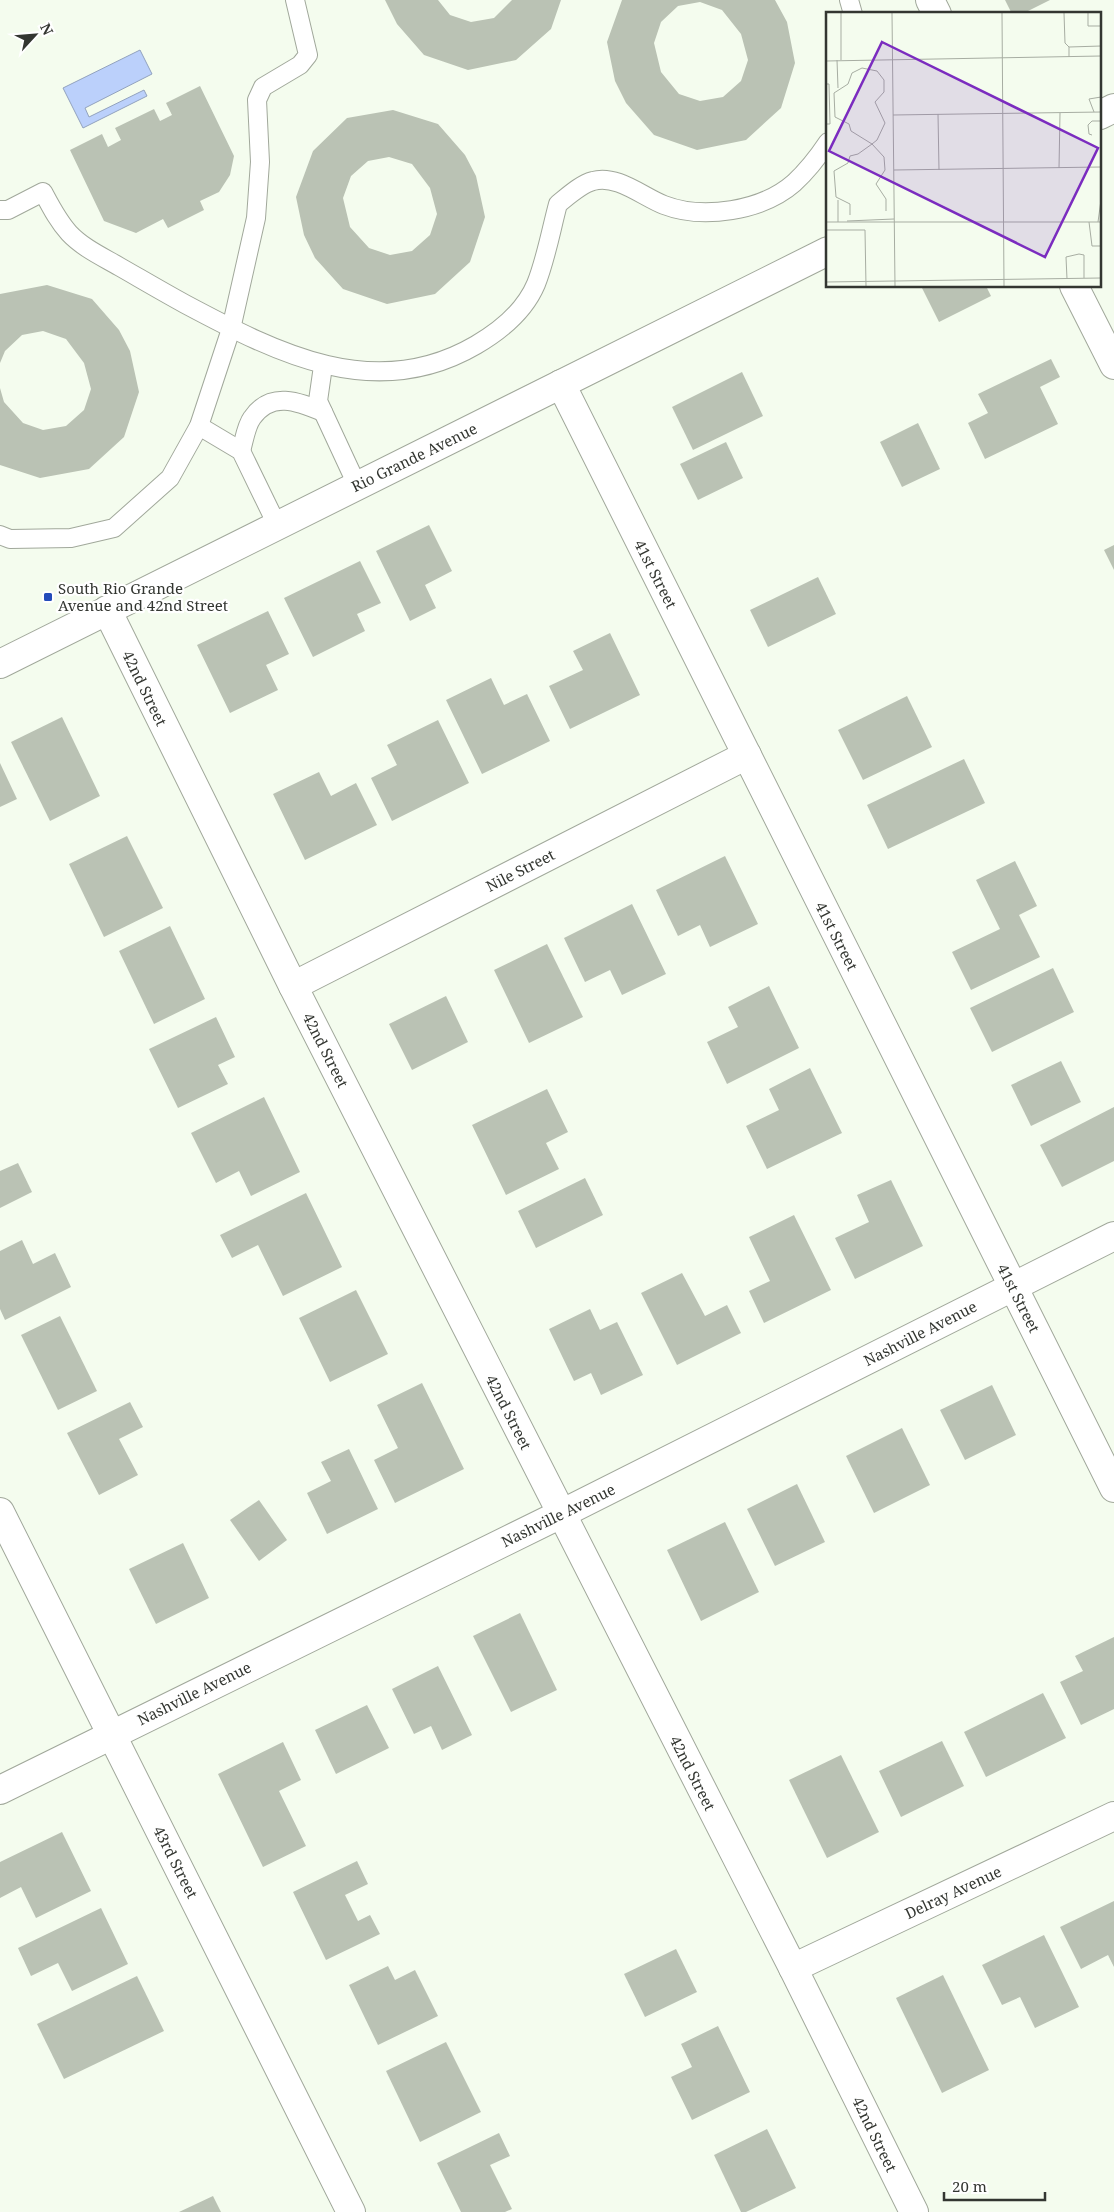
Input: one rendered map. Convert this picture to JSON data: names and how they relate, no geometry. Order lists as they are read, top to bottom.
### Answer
{
  "streets": {
    "street": [
      "Rio Grande Avenue",
      "41st Street",
      "42nd Street",
      "Nile Street",
      "Nashville Avenue",
      "43rd Street",
      "Delray Avenue"
    ]
  },
  "crossings": [
    ["Rio Grande Avenue", "41st Street"],
    ["Rio Grande Avenue", "42nd Street"],
    ["41st Street", "Nile Street"],
    ["41st Street", "Nashville Avenue"],
    ["42nd Street", "Nile Street"],
    ["42nd Street", "Nashville Avenue"],
    ["42nd Street", "Delray Avenue"],
    ["Nashville Avenue", "43rd Street"]
  ],
  "places": {
    "transit": ["South Rio Grande Avenue and 42nd Street"]
  },
  "scale_bar": "20 m",
  "north": "top right"
}
